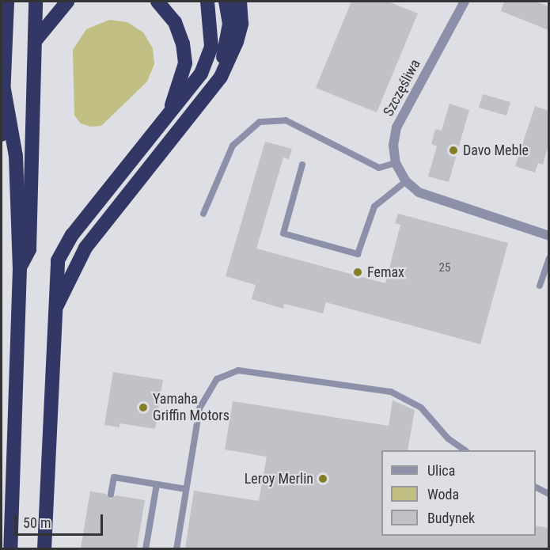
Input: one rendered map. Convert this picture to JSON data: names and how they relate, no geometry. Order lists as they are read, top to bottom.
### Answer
{
  "streets": {
    "street": ["Szczęśliwa"]
  },
  "places": [
    "Davo Meble",
    "Femax",
    "Yamaha Griffin Motors",
    "Leroy Merlin"
  ],
  "house_numbers": ["25"],
  "legend": ["Ulica", "Woda", "Budynek"],
  "scale_bar": "50 m"
}
